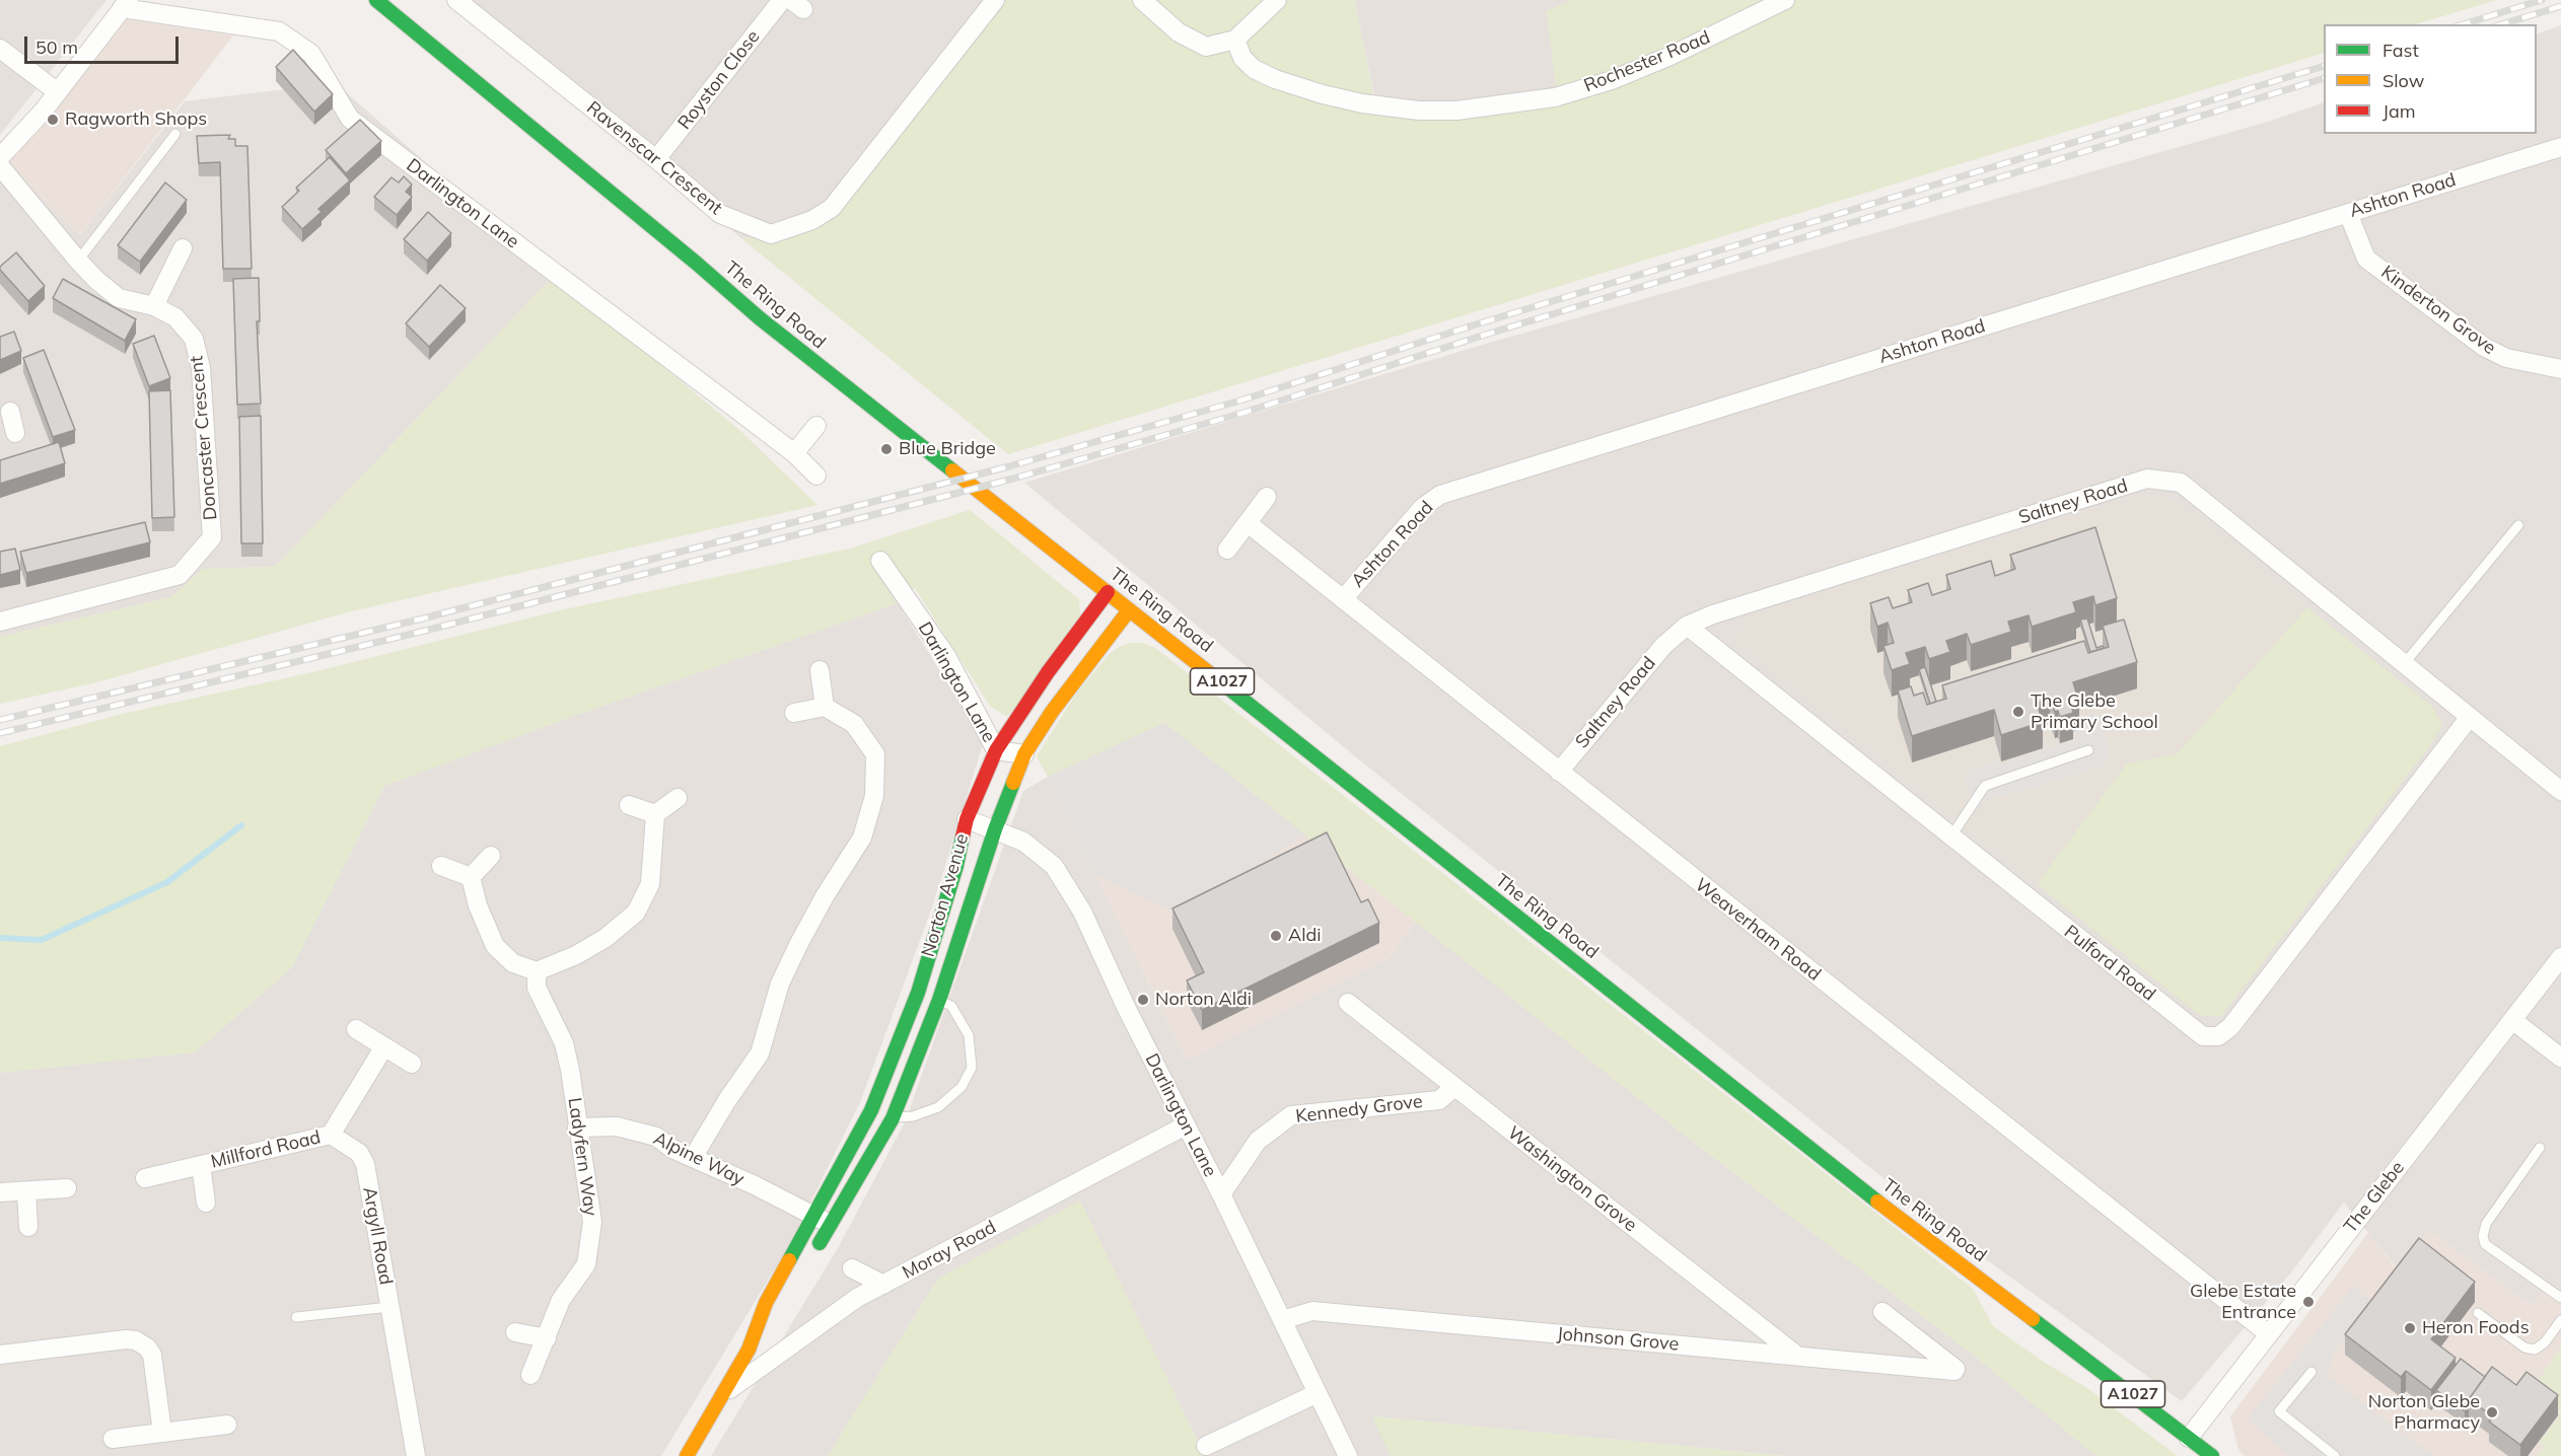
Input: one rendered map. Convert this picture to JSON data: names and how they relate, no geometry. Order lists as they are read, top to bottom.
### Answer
{
  "streets": {
    "main road": ["The Ring Road", "A1027", "Norton Avenue"],
    "street": [
      "Rochester Road",
      "Royston Close",
      "Ravenscar Crescent",
      "Ashton Road",
      "Darlington Lane",
      "Kinderton Grove",
      "Doncaster Crescent",
      "Saltney Road",
      "Weaverham Road",
      "Pulford Road",
      "Kennedy Grove",
      "Millford Road",
      "Ladyfern Way",
      "Alpine Way",
      "Washington Grove",
      "The Glebe",
      "Argyll Road",
      "Moray Road",
      "Johnson Grove"
    ]
  },
  "crossings": [
    ["Royston Close", "Ravenscar Crescent"],
    ["Ashton Road", "Kinderton Grove"],
    ["Ashton Road", "Weaverham Road"],
    ["Darlington Lane", "Norton Avenue"],
    ["Darlington Lane", "Kennedy Grove"],
    ["Darlington Lane", "Moray Road"],
    ["Darlington Lane", "Johnson Grove"],
    ["The Ring Road", "A1027"],
    ["The Ring Road", "Norton Avenue"],
    ["The Ring Road", "The Glebe"],
    ["Saltney Road", "Weaverham Road"],
    ["Saltney Road", "Pulford Road"],
    ["A1027", "The Glebe"],
    ["Norton Avenue", "Alpine Way"],
    ["Norton Avenue", "Moray Road"],
    ["Weaverham Road", "The Glebe"],
    ["Kennedy Grove", "Washington Grove"],
    ["Millford Road", "Argyll Road"],
    ["Ladyfern Way", "Alpine Way"],
    ["Washington Grove", "Johnson Grove"]
  ],
  "places": [
    "Ragworth Shops",
    "Blue Bridge",
    "The Glebe Primary School",
    "Aldi",
    "Norton Aldi",
    "Glebe Estate Entrance",
    "Heron Foods",
    "Norton Glebe Pharmacy"
  ],
  "legend": ["Fast", "Slow", "Jam"],
  "scale_bar": "50 m"
}
